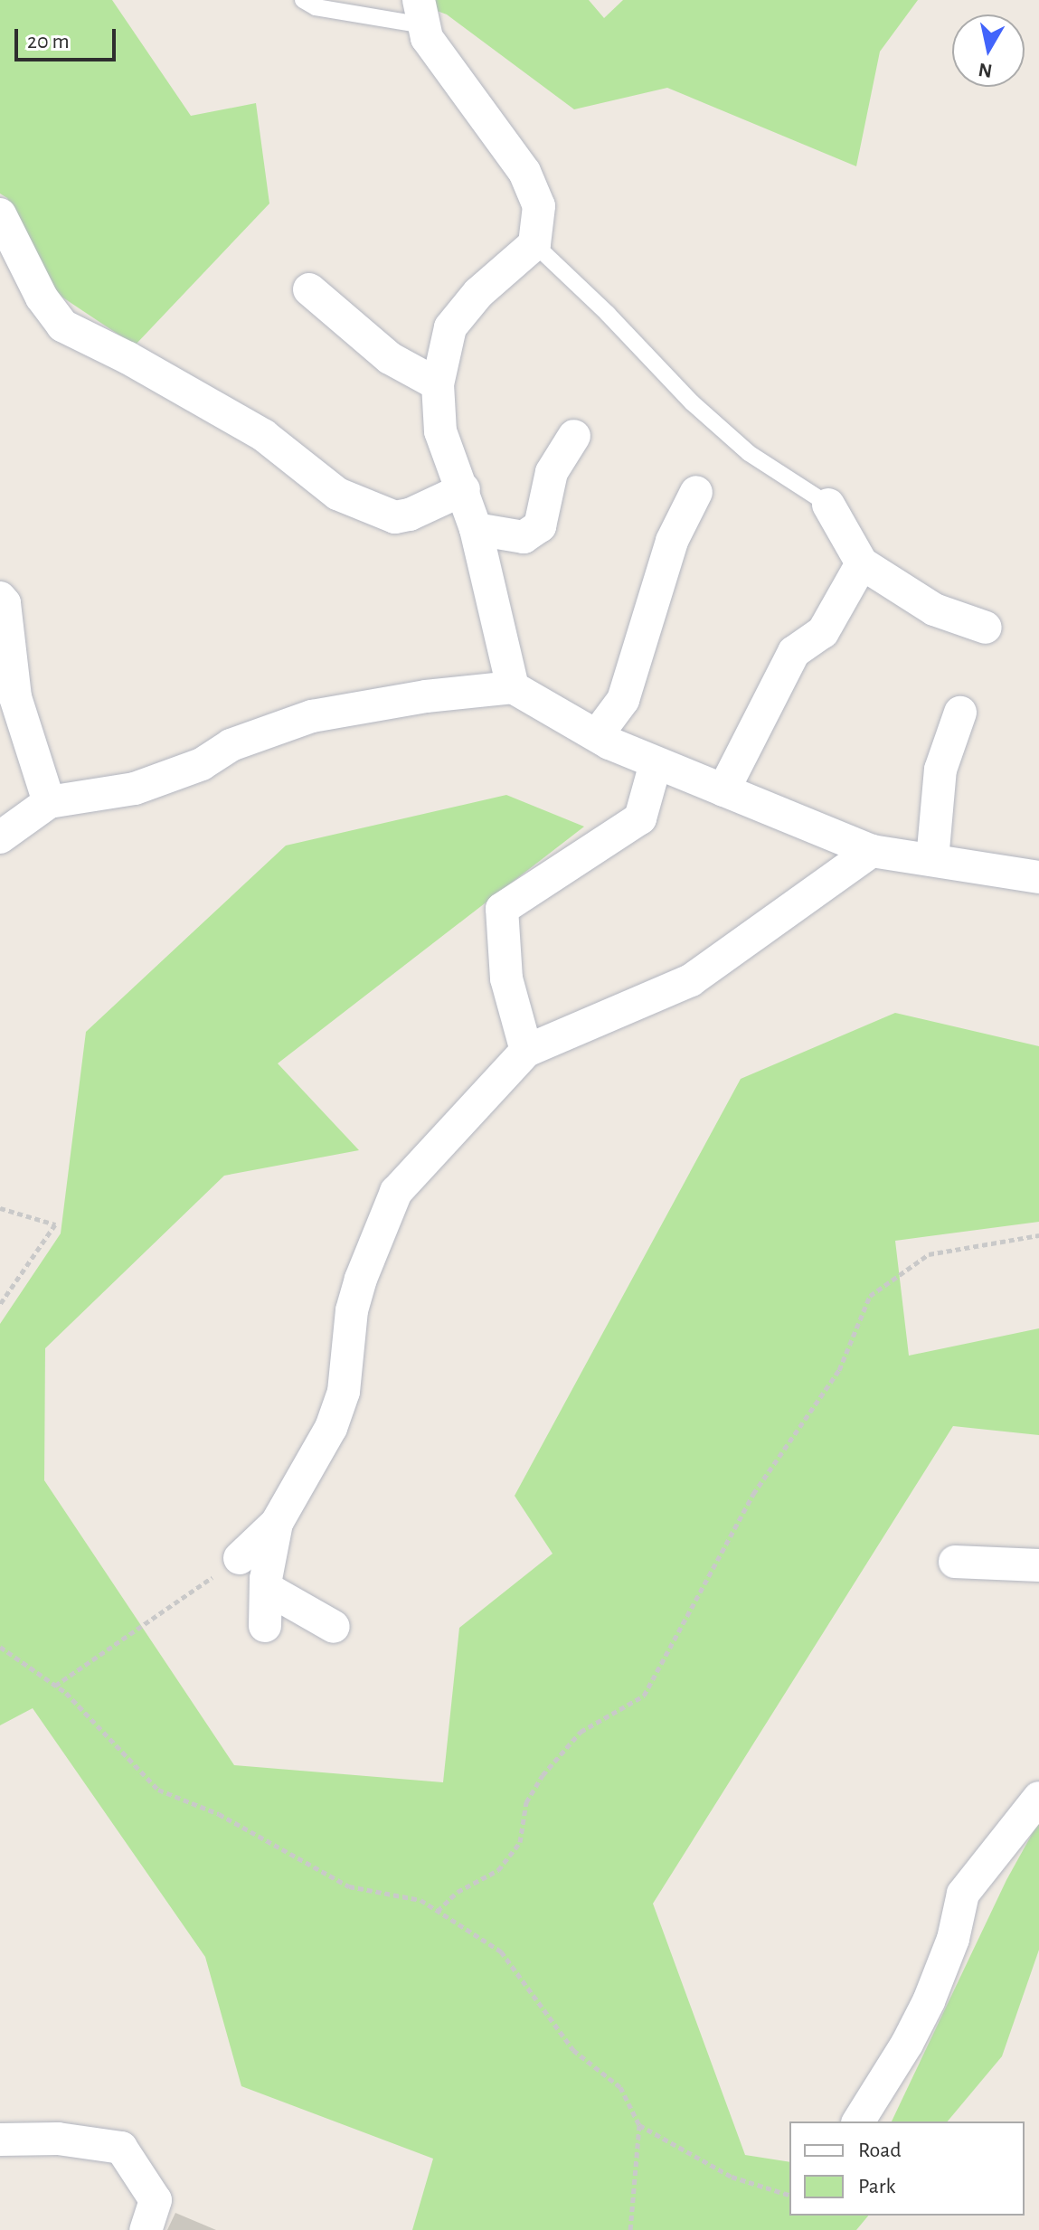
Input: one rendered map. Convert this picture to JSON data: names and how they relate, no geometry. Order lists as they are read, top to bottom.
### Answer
{
  "legend": ["Road", "Park"],
  "scale_bar": "20 m",
  "north": "bottom"
}
